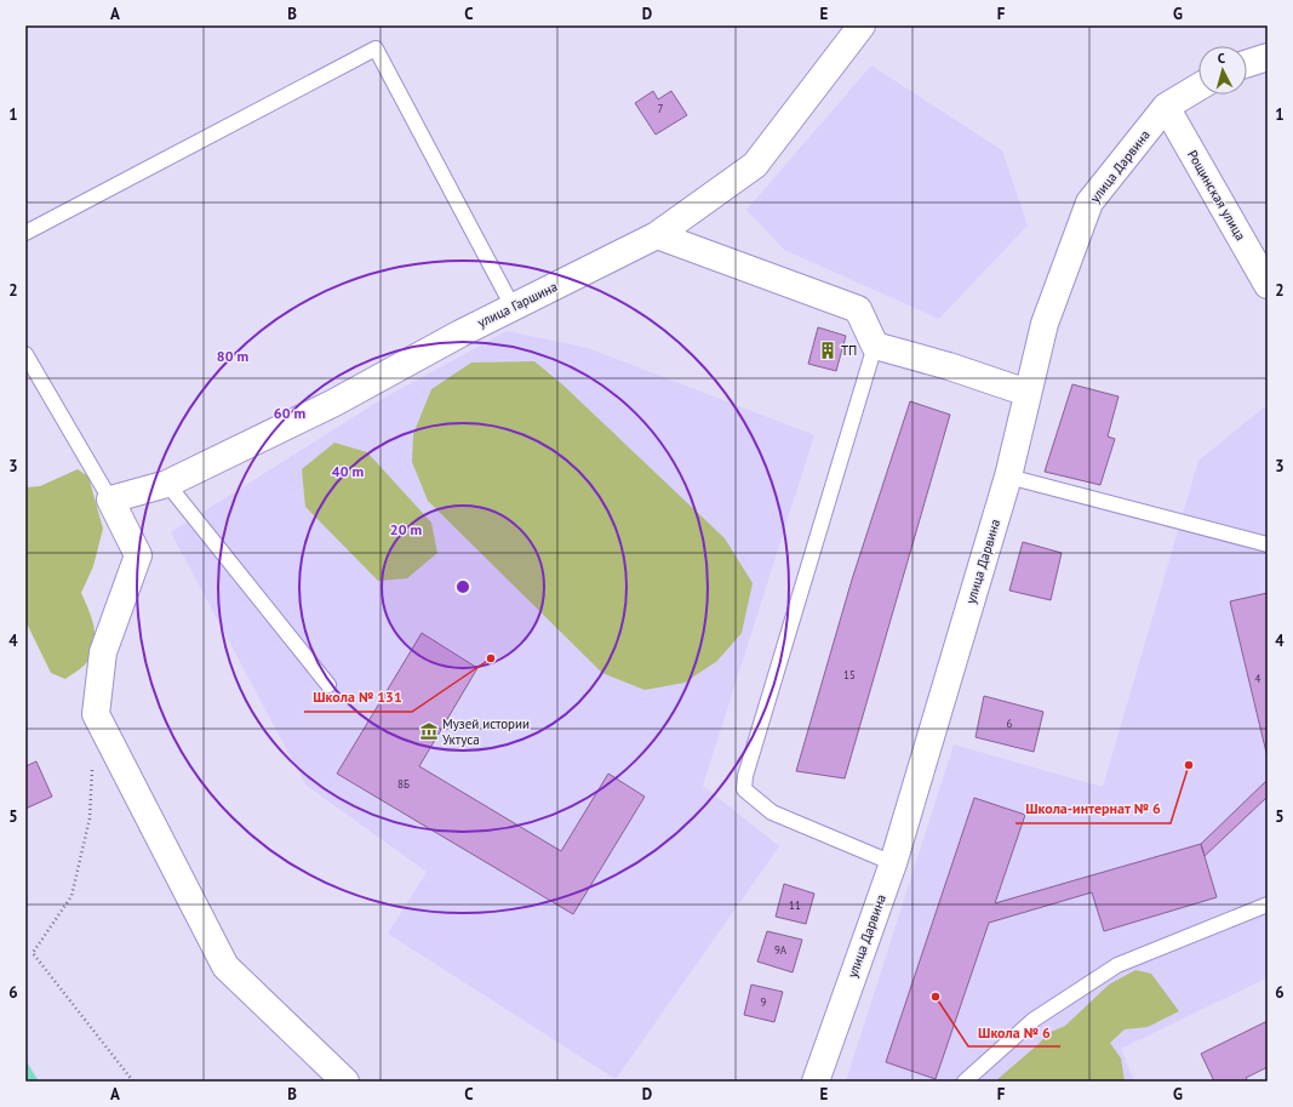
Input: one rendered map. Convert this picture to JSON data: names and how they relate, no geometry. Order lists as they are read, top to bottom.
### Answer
{
  "streets": {
    "street": ["улица Дарвина", "Рощинская улица", "улица Гаршина"]
  },
  "crossings": [
    ["улица Дарвина", "Рощинская улица"]
  ],
  "places": {
    "building": ["ТП"],
    "other": ["Школа № 131", "Школа-интернат № 6", "Школа № 6"],
    "museum": ["Музей истории Уктуса"]
  },
  "house_numbers": [
    "7",
    "15",
    "4",
    "6",
    "8Б",
    "11",
    "9А",
    "9"
  ],
  "north": "top",
  "grid": {
    "columns": [
      "A",
      "B",
      "C",
      "D",
      "E",
      "F",
      "G"
    ],
    "rows": [
      "1",
      "2",
      "3",
      "4",
      "5",
      "6"
    ]
  },
  "rings": [
    "80 m",
    "60 m",
    "40 m",
    "20 m"
  ]
}
